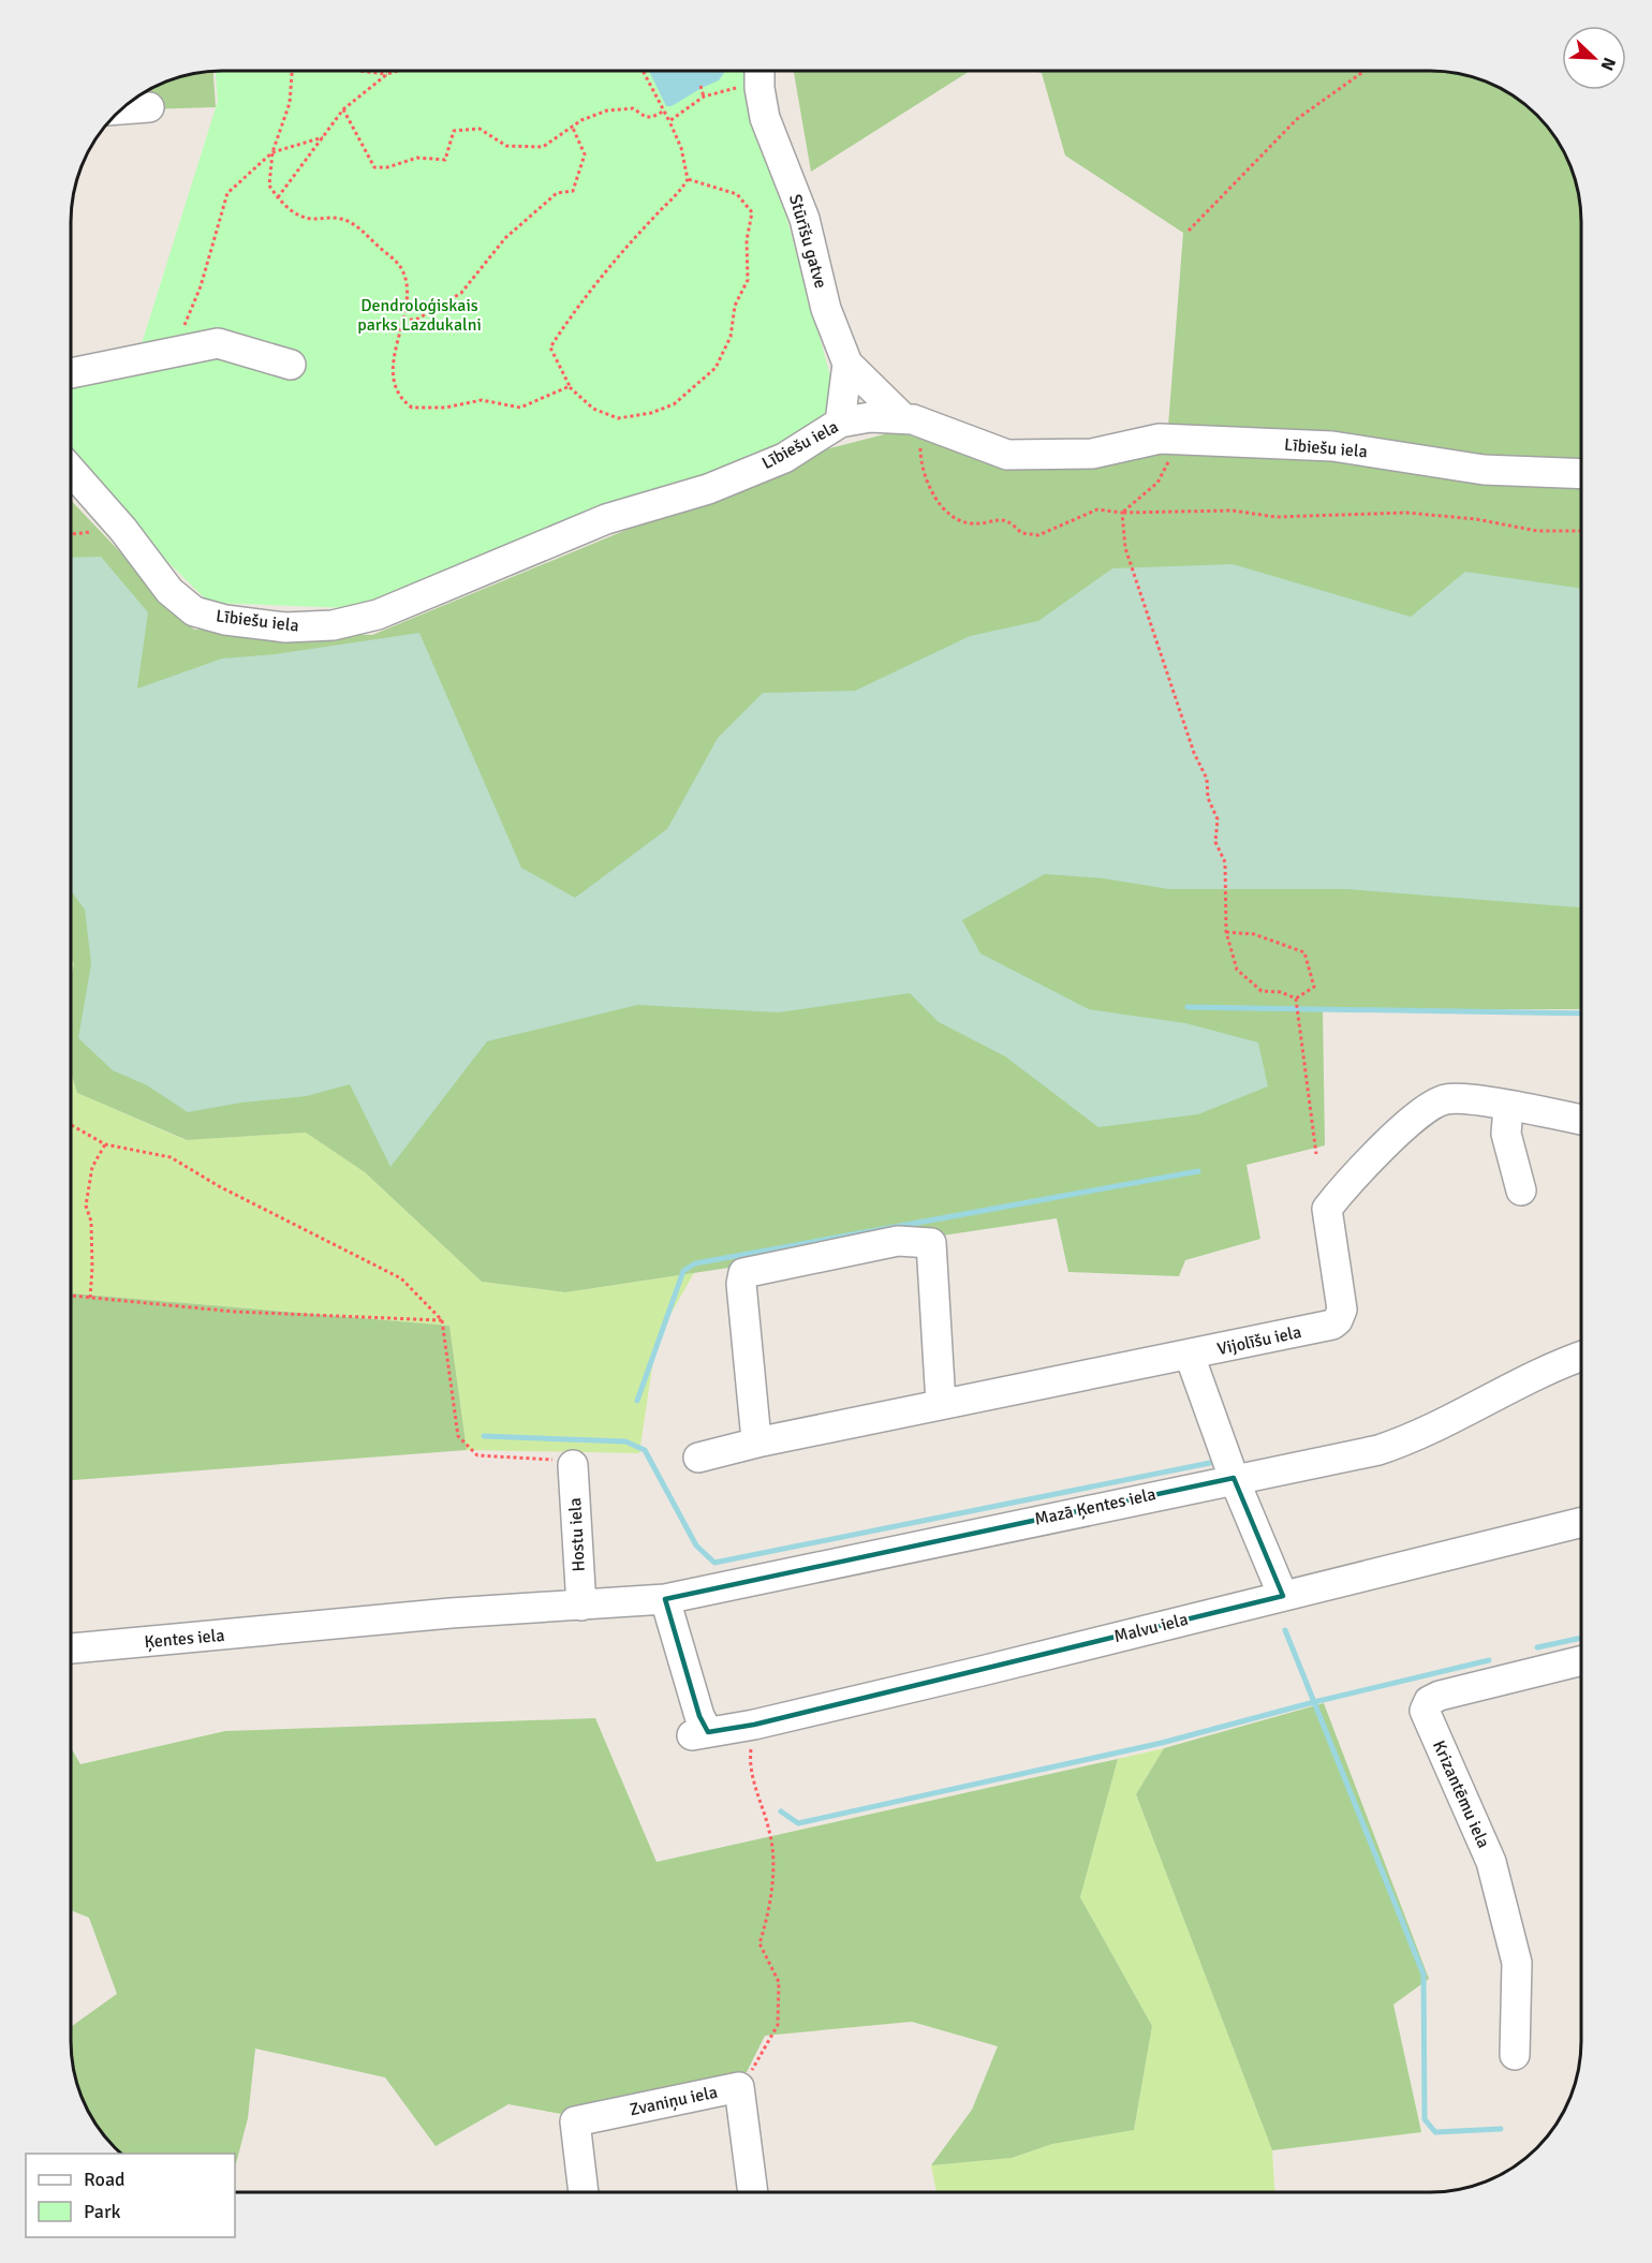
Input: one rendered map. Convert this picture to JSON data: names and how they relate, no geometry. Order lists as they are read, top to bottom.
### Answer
{
  "streets": {
    "street": [
      "Stūrīšu gatve",
      "Lībiešu iela",
      "Vijolīšu iela",
      "Mazā Ķentes iela",
      "Hostu iela",
      "Malvu iela",
      "Ķentes iela",
      "Krizantēmu iela",
      "Zvaniņu iela"
    ]
  },
  "crossings": [
    ["Stūrīšu gatve", "Lībiešu iela"],
    ["Mazā Ķentes iela", "Hostu iela"],
    ["Mazā Ķentes iela", "Malvu iela"],
    ["Mazā Ķentes iela", "Ķentes iela"],
    ["Hostu iela", "Ķentes iela"]
  ],
  "parks": ["Dendroloģiskais parks Lazdukalni"],
  "legend": ["Road", "Park"],
  "north": "bottom right"
}
